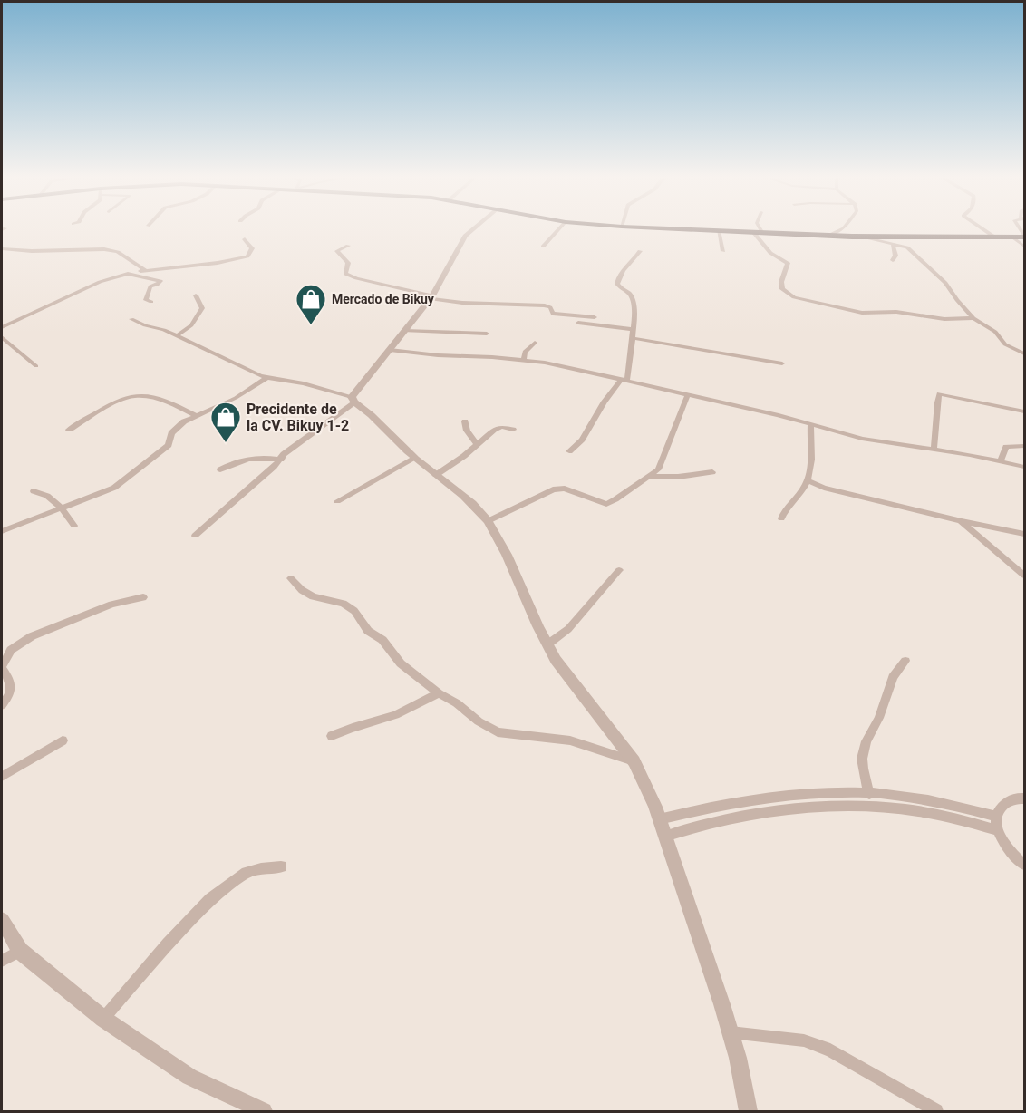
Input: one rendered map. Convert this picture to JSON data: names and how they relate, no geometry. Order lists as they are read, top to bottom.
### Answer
{
  "places": {
    "shop": ["Mercado de Bikuy", "Precidente de la CV. Bikuy 1-2"]
  }
}
